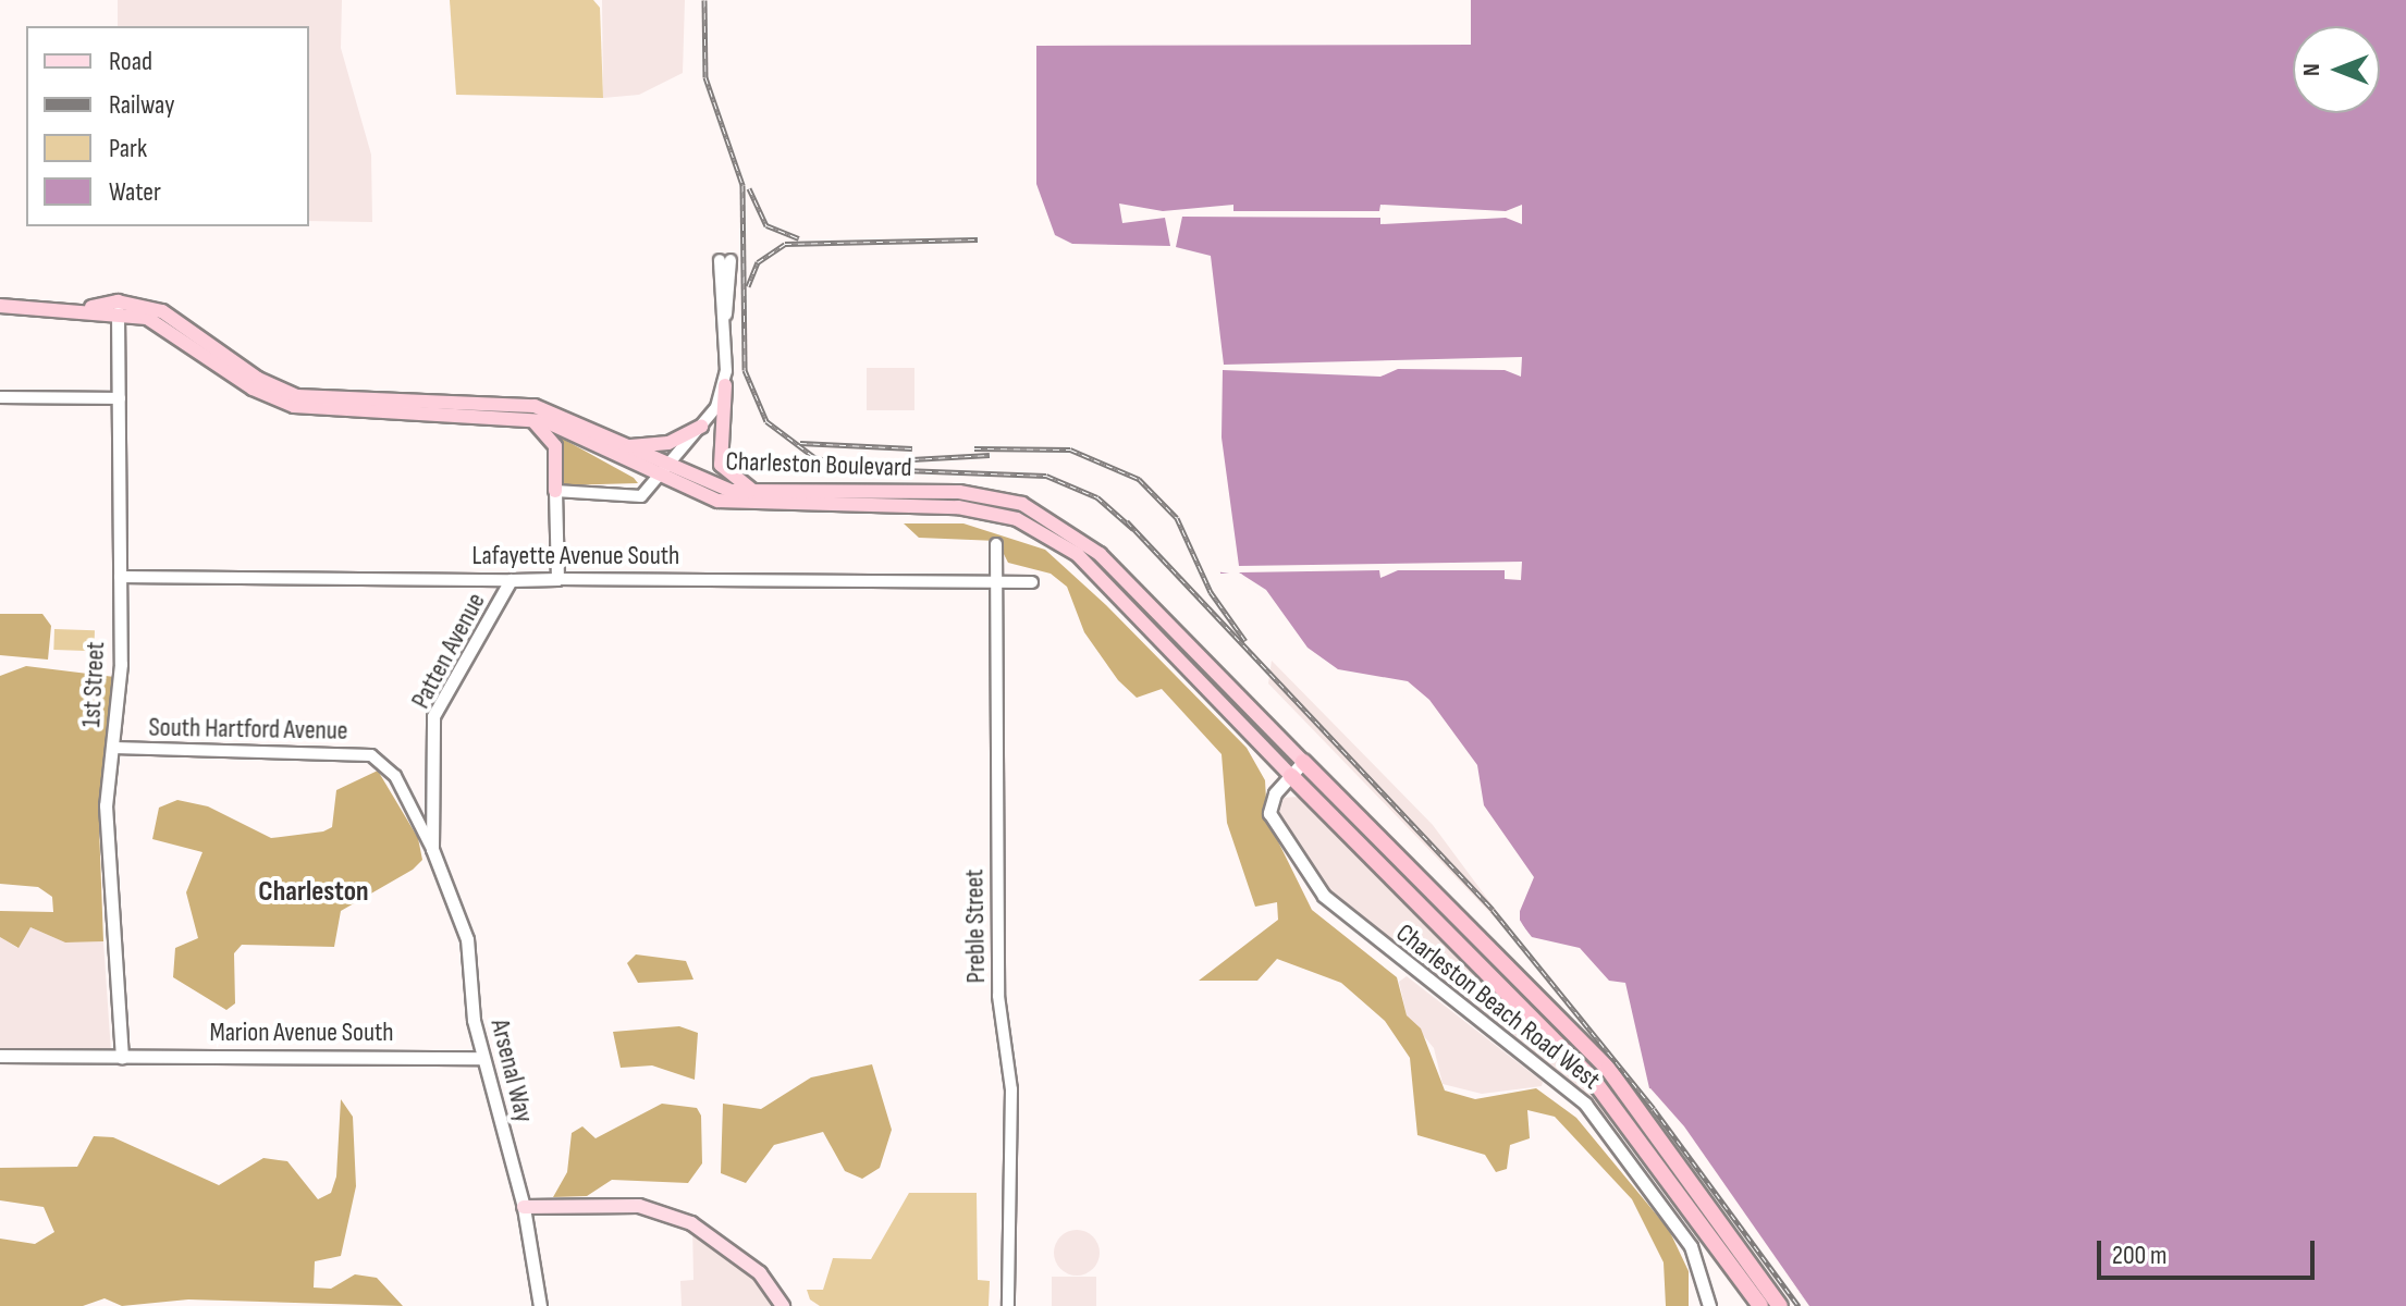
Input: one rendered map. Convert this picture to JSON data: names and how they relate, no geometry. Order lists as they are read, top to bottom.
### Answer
{
  "streets": {
    "highway": ["Charleston Boulevard"],
    "main road": [
      "Lafayette Avenue South",
      "Patten Avenue",
      "1st Street",
      "Charleston Beach Road West",
      "Marion Avenue South",
      "Arsenal Way"
    ],
    "street": ["South Hartford Avenue", "Preble Street"]
  },
  "crossings": [
    ["Charleston Boulevard", "1st Street"],
    ["Charleston Boulevard", "Charleston Beach Road West"],
    ["Lafayette Avenue South", "Patten Avenue"],
    ["Lafayette Avenue South", "1st Street"],
    ["Lafayette Avenue South", "Preble Street"],
    ["Patten Avenue", "South Hartford Avenue"],
    ["Patten Avenue", "Arsenal Way"],
    ["1st Street", "South Hartford Avenue"],
    ["1st Street", "Marion Avenue South"],
    ["South Hartford Avenue", "Arsenal Way"],
    ["Marion Avenue South", "Arsenal Way"]
  ],
  "districts": ["Charleston"],
  "legend": [
    "Road",
    "Railway",
    "Park",
    "Water"
  ],
  "scale_bar": "200 m",
  "north": "left"
}
